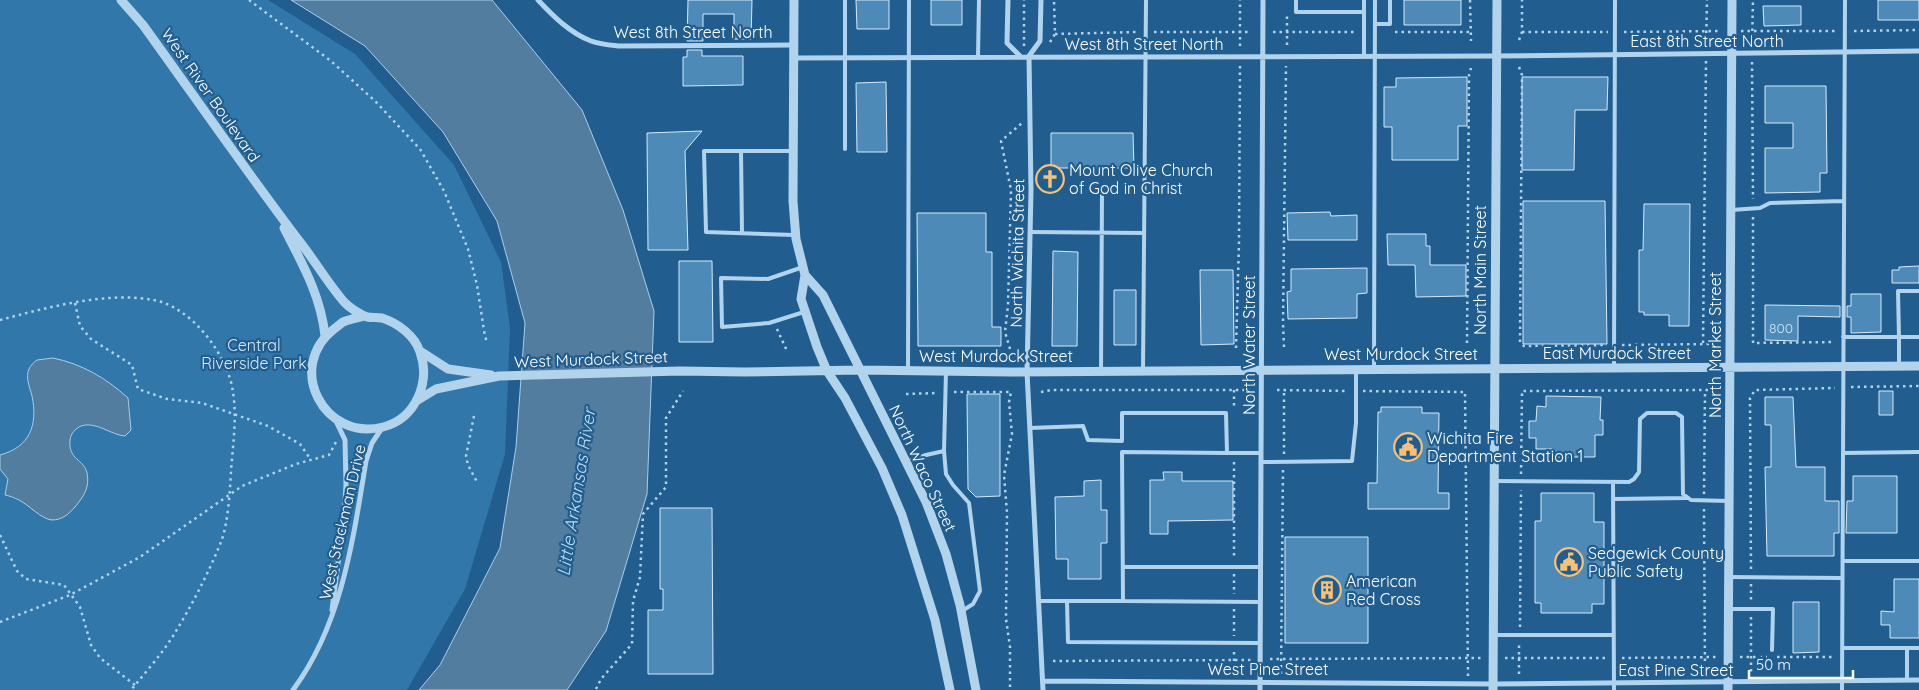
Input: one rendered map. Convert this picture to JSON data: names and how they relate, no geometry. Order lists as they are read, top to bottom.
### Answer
{
  "streets": {
    "street": [
      "West 8th Street North",
      "East 8th Street North",
      "West River Boulevard",
      "North Wichita Street",
      "North Main Street",
      "North Water Street",
      "North Market Street",
      "East Murdock Street",
      "West Murdock Street",
      "North Waco Street",
      "West Stackman Drive",
      "West Pine Street",
      "East Pine Street"
    ]
  },
  "crossings": [
    ["West 8th Street North", "East 8th Street North"],
    ["West 8th Street North", "North Wichita Street"],
    ["West 8th Street North", "North Main Street"],
    ["West 8th Street North", "North Water Street"],
    ["West 8th Street North", "North Waco Street"],
    ["East 8th Street North", "North Main Street"],
    ["East 8th Street North", "North Market Street"],
    ["West River Boulevard", "West Murdock Street"],
    ["West River Boulevard", "West Stackman Drive"],
    ["North Wichita Street", "West Murdock Street"],
    ["North Wichita Street", "West Pine Street"],
    ["North Main Street", "East Murdock Street"],
    ["North Main Street", "West Murdock Street"],
    ["North Main Street", "West Pine Street"],
    ["North Main Street", "East Pine Street"],
    ["North Water Street", "West Murdock Street"],
    ["North Water Street", "West Pine Street"],
    ["North Market Street", "East Murdock Street"],
    ["North Market Street", "East Pine Street"],
    ["East Murdock Street", "West Murdock Street"],
    ["West Murdock Street", "North Waco Street"],
    ["West Murdock Street", "West Stackman Drive"],
    ["West Pine Street", "East Pine Street"]
  ],
  "water": ["Little Arkansas River"],
  "parks": ["Central Riverside Park"],
  "places": {
    "church": ["Mount Olive Church of God in Christ"],
    "public building": ["Wichita Fire Department Station 1", "Sedgewick County Public Safety"],
    "building": ["American Red Cross"]
  },
  "house_numbers": ["800"],
  "scale_bar": "50 m"
}
